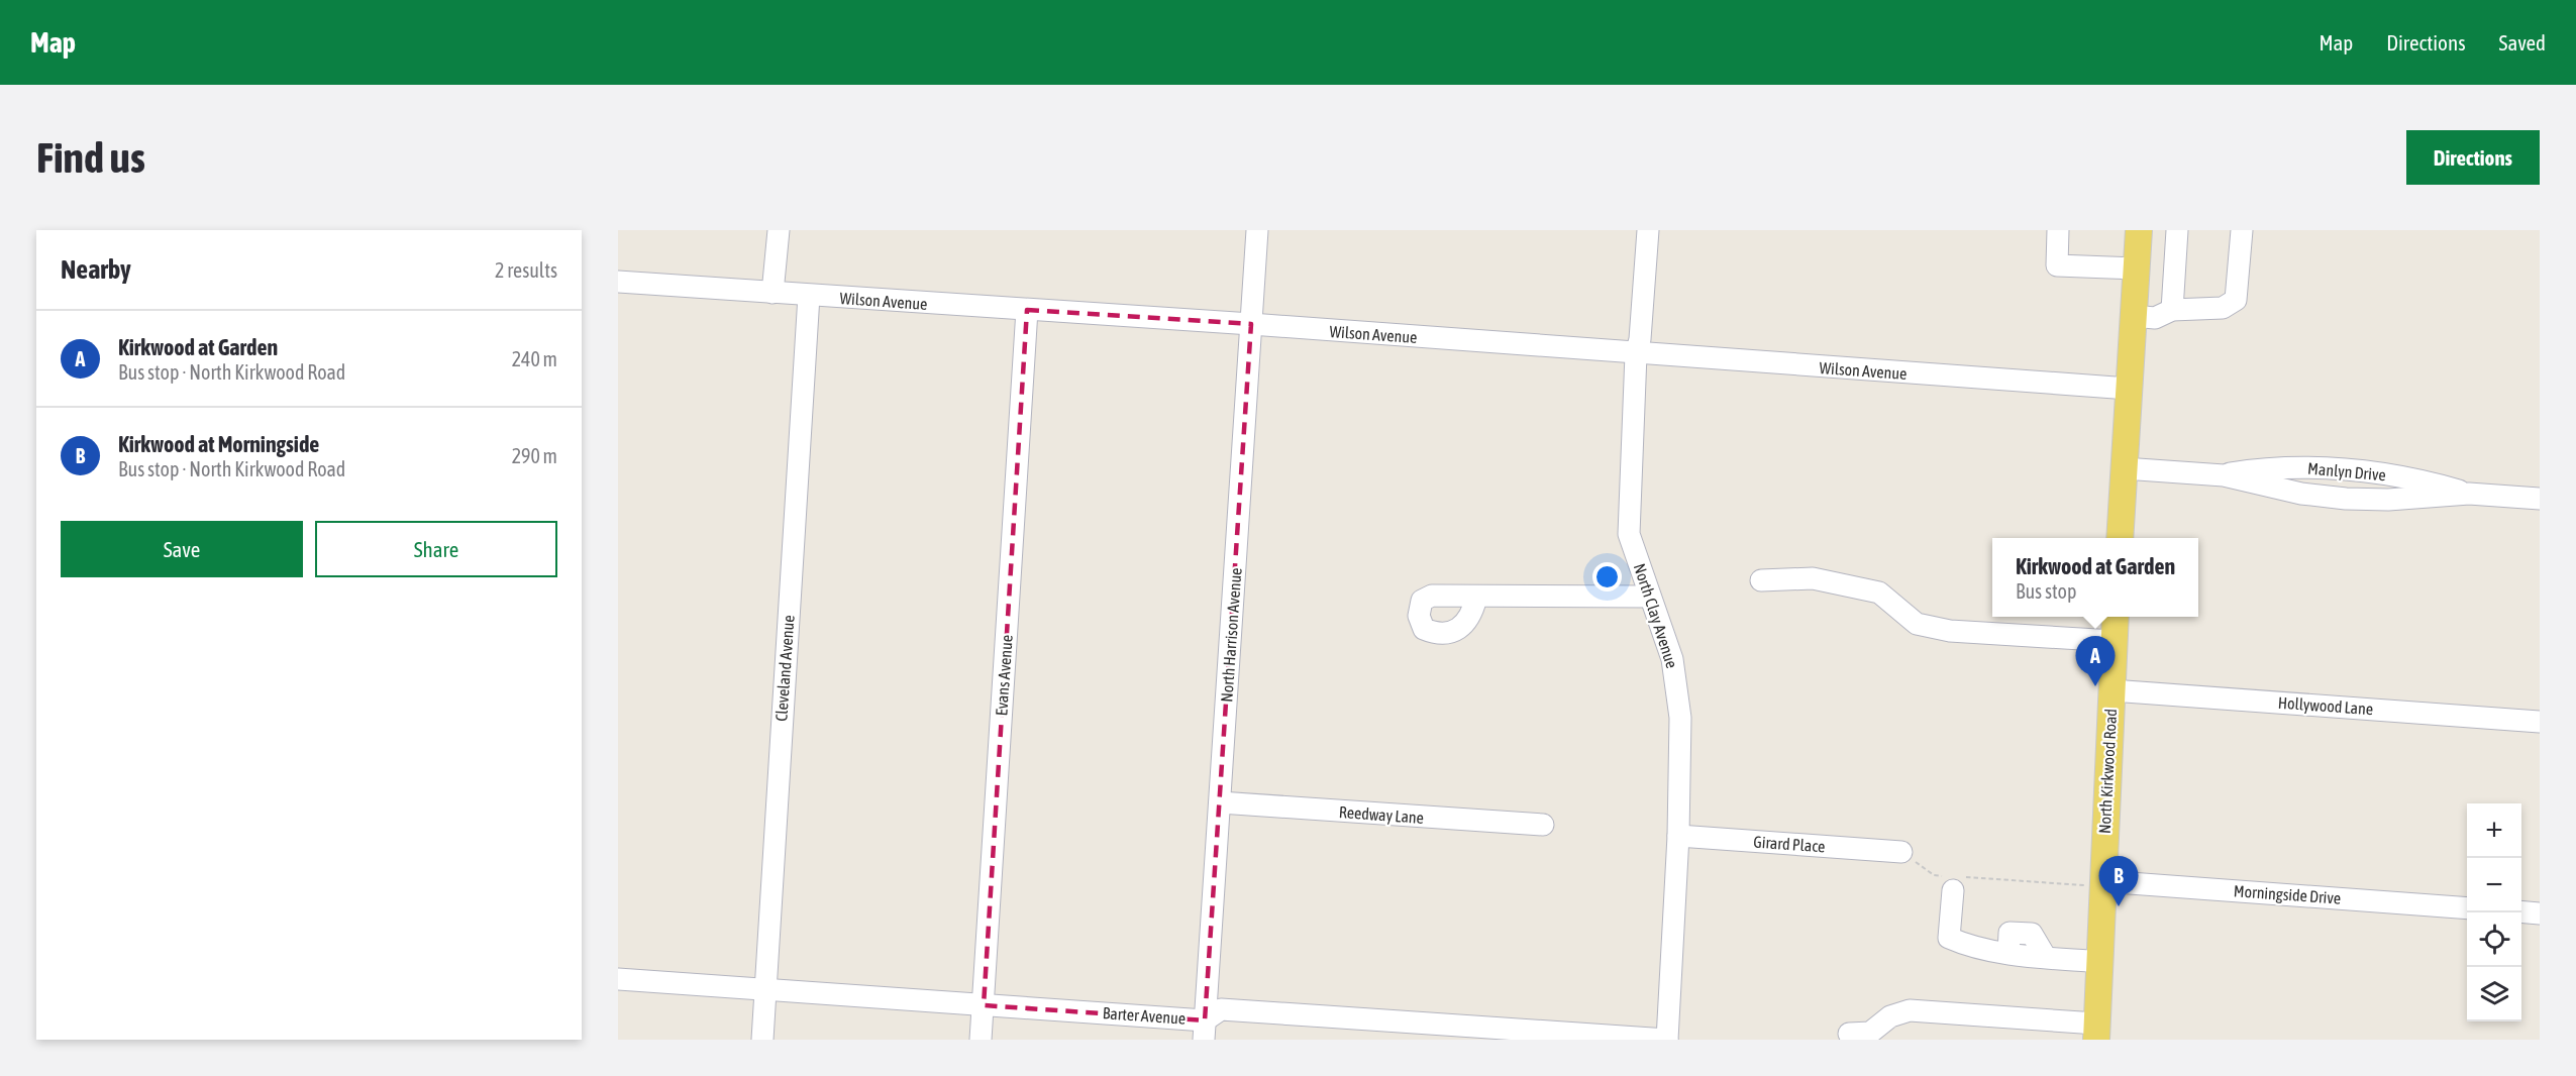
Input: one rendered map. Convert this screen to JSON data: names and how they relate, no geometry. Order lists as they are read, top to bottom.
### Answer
{
  "streets": {
    "main road": ["North Kirkwood Road"],
    "street": [
      "Wilson Avenue",
      "Manlyn Drive",
      "North Clay Avenue",
      "North Harrison Avenue",
      "Cleveland Avenue",
      "Evans Avenue",
      "Hollywood Lane",
      "Reedway Lane",
      "Girard Place",
      "Morningside Drive",
      "Barter Avenue"
    ]
  },
  "crossings": [
    ["Wilson Avenue", "North Clay Avenue"],
    ["Wilson Avenue", "North Harrison Avenue"],
    ["Wilson Avenue", "Cleveland Avenue"],
    ["Wilson Avenue", "Evans Avenue"],
    ["North Clay Avenue", "Girard Place"],
    ["North Clay Avenue", "Barter Avenue"],
    ["North Harrison Avenue", "Reedway Lane"],
    ["North Harrison Avenue", "Barter Avenue"],
    ["Cleveland Avenue", "Barter Avenue"],
    ["Evans Avenue", "Barter Avenue"],
    ["Hollywood Lane", "North Kirkwood Road"],
    ["North Kirkwood Road", "Morningside Drive"]
  ],
  "page": {
    "header": "Map",
    "nav": ["Map", "Directions", "Saved"],
    "buttons": [
      "Directions",
      ["Save", "Share"]
    ],
    "title": "Find us",
    "heading": ["Nearby", "2 results"],
    "list": [
      {
        "mark": "A",
        "name": "Kirkwood at Garden",
        "note": "Bus stop · North Kirkwood Road",
        "value": "240 m"
      },
      {
        "mark": "B",
        "name": "Kirkwood at Morningside",
        "note": "Bus stop · North Kirkwood Road",
        "value": "290 m"
      }
    ],
    "popup": ["Kirkwood at Garden", "Bus stop"],
    "pins": ["A", "B"],
    "map_buttons": ["+", "−"]
  }
}
